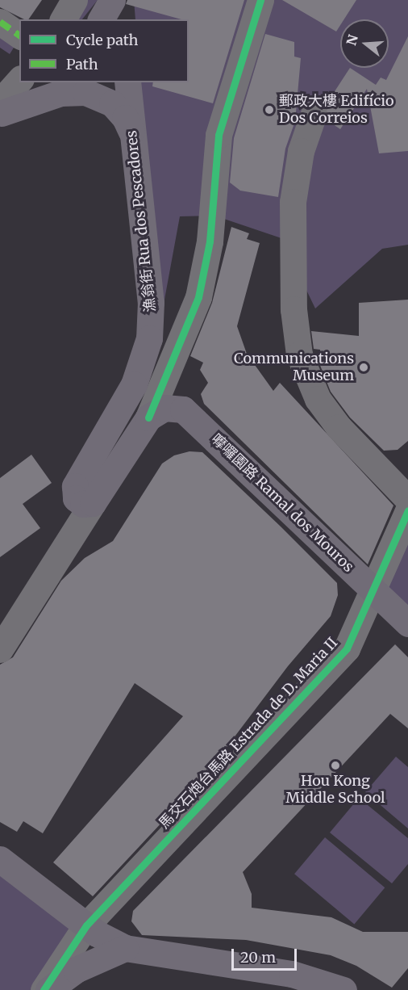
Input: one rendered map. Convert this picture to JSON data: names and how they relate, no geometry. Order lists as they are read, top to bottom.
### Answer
{
  "streets": {
    "main road": ["漁翁街 Rua dos Pescadores", "嚤囉園路 Ramal dos Mouros"],
    "street": ["馬交石炮台馬路 Estrada de D. Maria II"]
  },
  "crossings": [
    ["嚤囉園路 Ramal dos Mouros", "馬交石炮台馬路 Estrada de D. Maria II"]
  ],
  "places": ["郵政大樓 Edifício Dos Correios", "Communications Museum", "Hou Kong Middle School"],
  "legend": ["Cycle path", "Path"],
  "scale_bar": "20 m",
  "north": "left"
}
